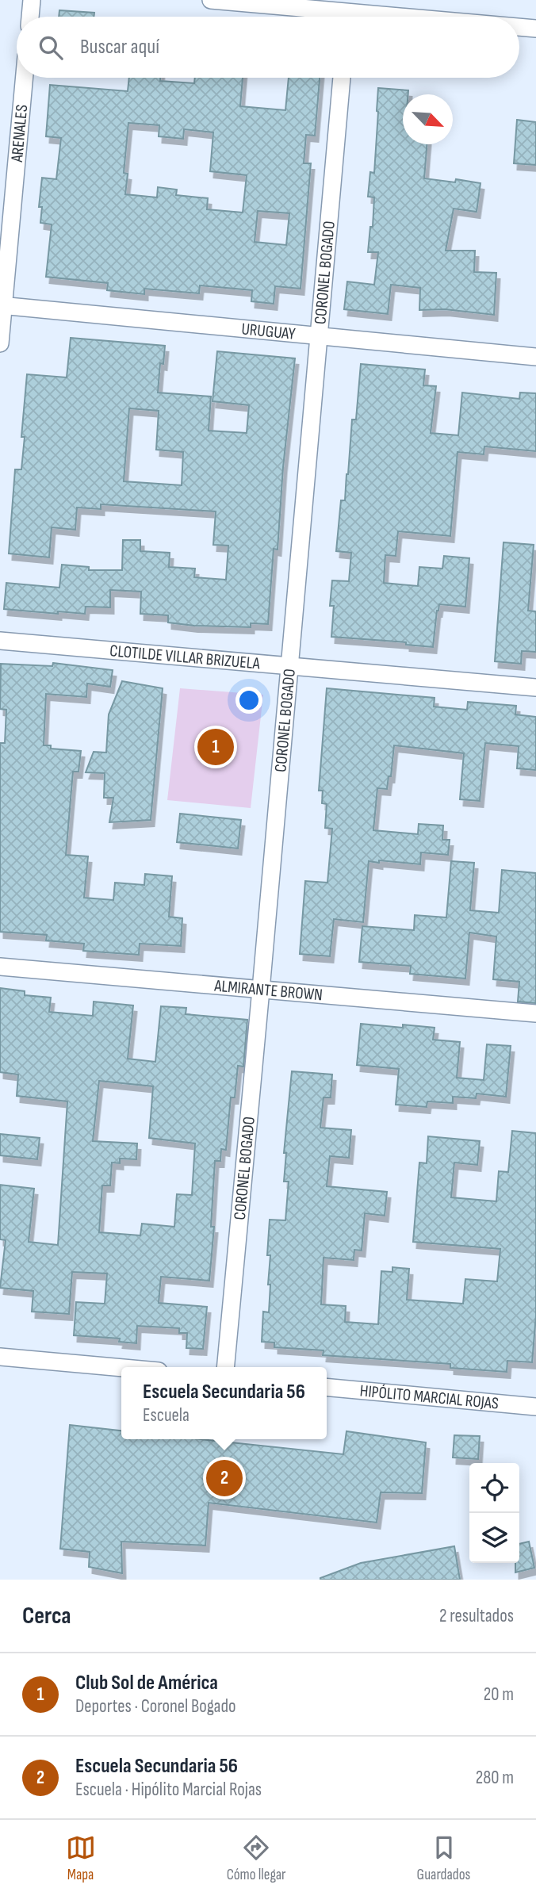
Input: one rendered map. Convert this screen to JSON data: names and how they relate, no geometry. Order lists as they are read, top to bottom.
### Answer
{
  "streets": {
    "street": [
      "ARENALES",
      "CORONEL BOGADO",
      "URUGUAY",
      "CLOTILDE VILLAR BRIZUELA",
      "ALMIRANTE BROWN",
      "HIPÓLITO MARCIAL ROJAS"
    ]
  },
  "crossings": [
    ["ARENALES", "URUGUAY"],
    ["CORONEL BOGADO", "URUGUAY"],
    ["CORONEL BOGADO", "CLOTILDE VILLAR BRIZUELA"],
    ["CORONEL BOGADO", "ALMIRANTE BROWN"]
  ],
  "north": "bottom right",
  "page": {
    "search": "Buscar aquí",
    "pins": ["1", "2"],
    "popup": ["Escuela Secundaria 56", "Escuela"],
    "heading": ["Cerca", "2 resultados"],
    "list": [
      {
        "mark": "1",
        "name": "Club Sol de América",
        "note": "Deportes · Coronel Bogado",
        "value": "20 m"
      },
      {
        "mark": "2",
        "name": "Escuela Secundaria 56",
        "note": "Escuela · Hipólito Marcial Rojas",
        "value": "280 m"
      }
    ],
    "nav": ["Mapa", "Cómo llegar", "Guardados"]
  }
}
